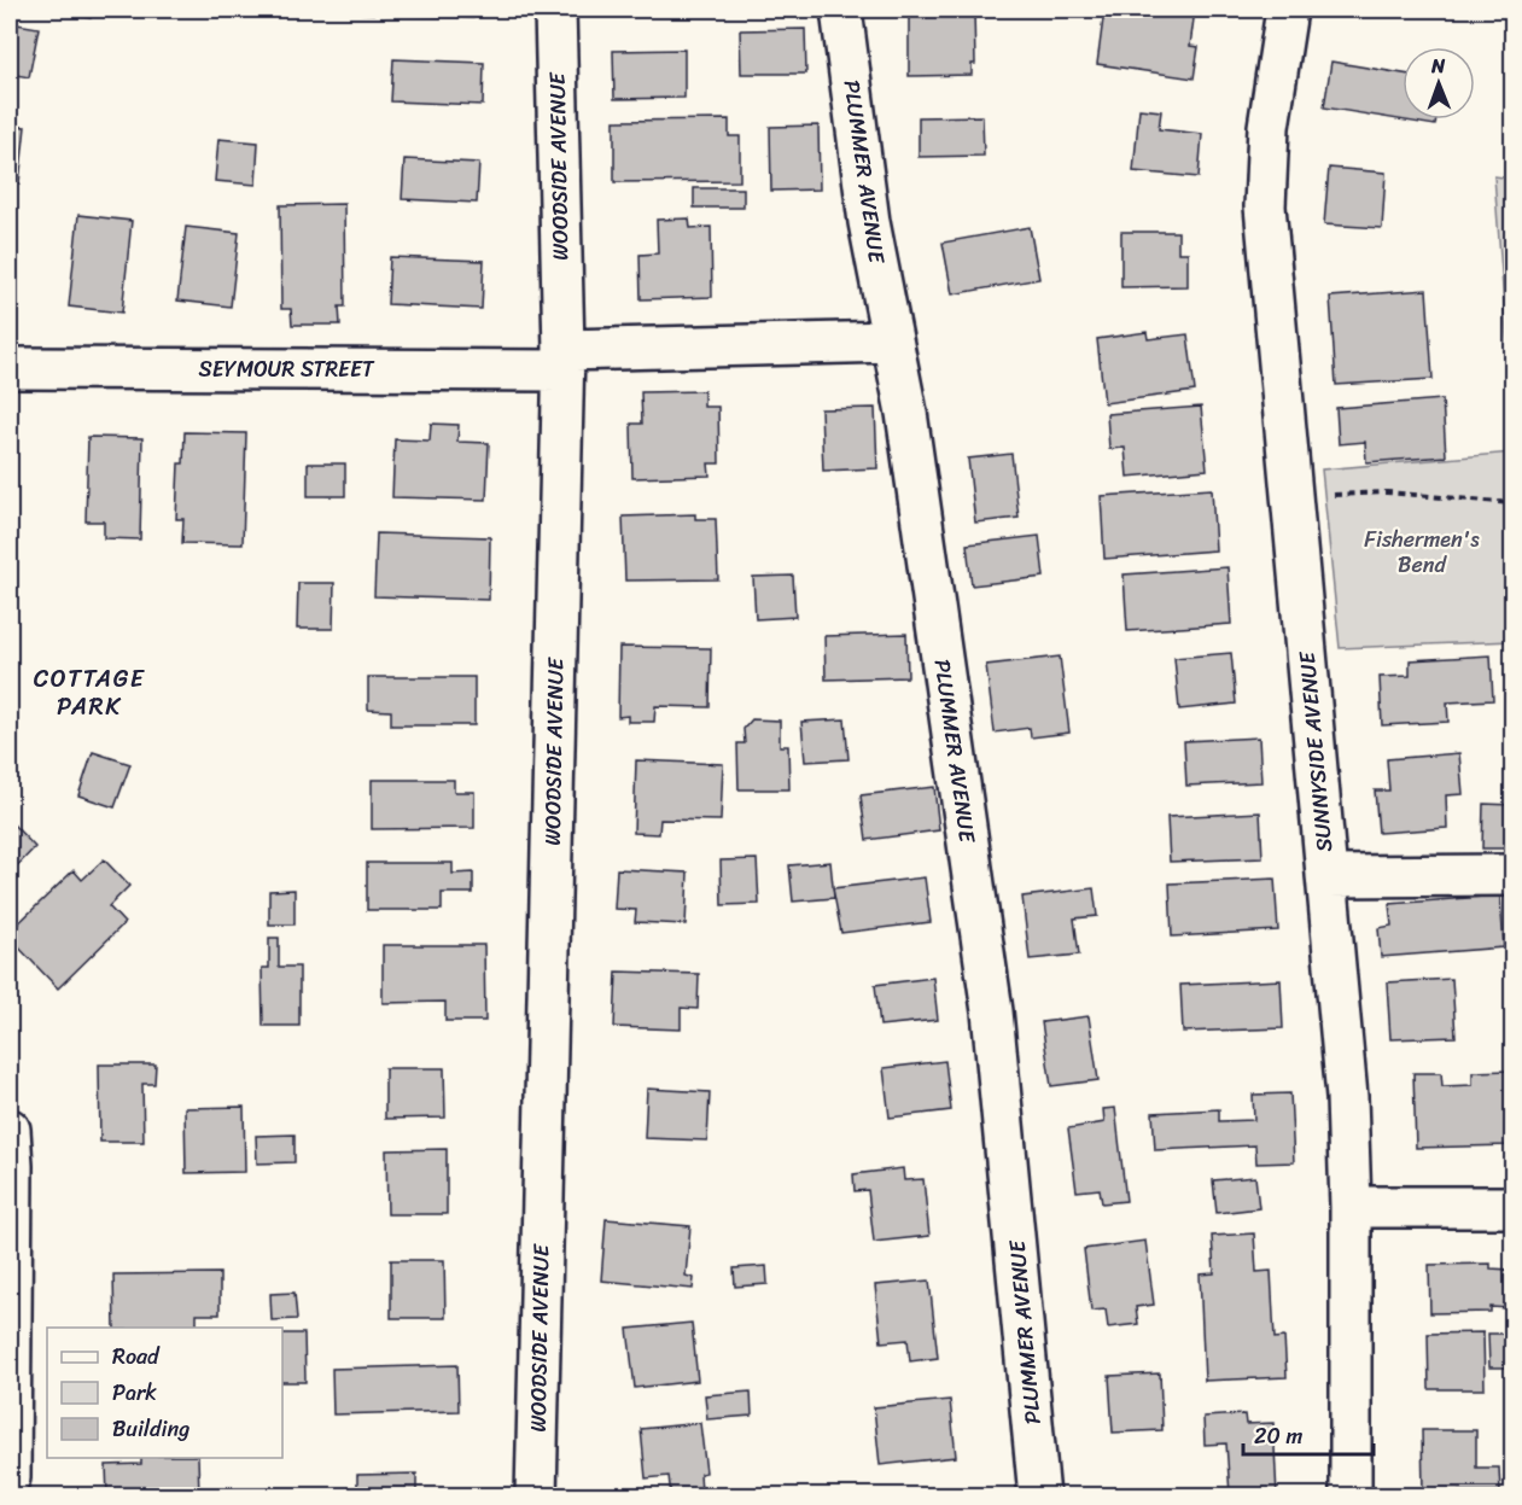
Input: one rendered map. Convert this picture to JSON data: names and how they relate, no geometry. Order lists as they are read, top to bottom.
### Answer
{
  "streets": {
    "street": [
      "WOODSIDE AVENUE",
      "PLUMMER AVENUE",
      "SEYMOUR STREET",
      "SUNNYSIDE AVENUE"
    ]
  },
  "crossings": [
    ["WOODSIDE AVENUE", "SEYMOUR STREET"],
    ["PLUMMER AVENUE", "SEYMOUR STREET"]
  ],
  "districts": ["COTTAGE PARK"],
  "parks": ["Fishermen's Bend"],
  "legend": ["Road", "Park", "Building"],
  "scale_bar": "20 m",
  "north": "top"
}
